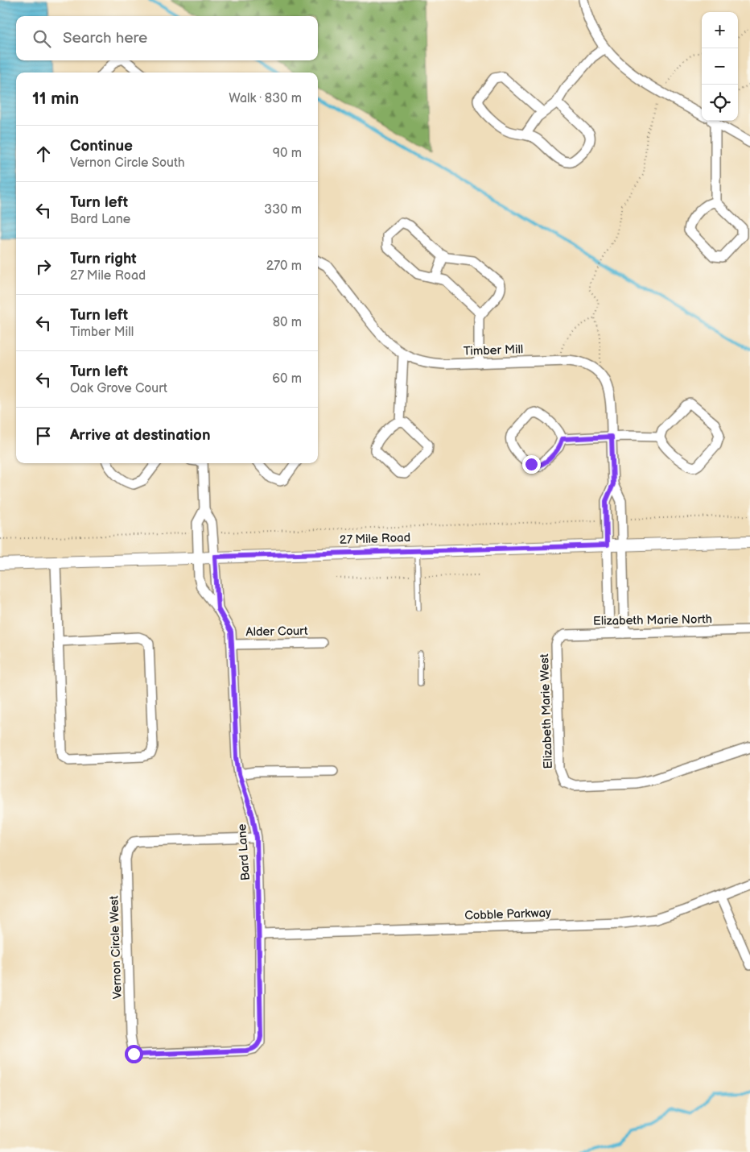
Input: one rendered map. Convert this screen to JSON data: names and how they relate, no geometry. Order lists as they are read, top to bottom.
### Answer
{
  "streets": {
    "street": [
      "Timber Mill",
      "27 Mile Road",
      "Elizabeth Marie North",
      "Alder Court",
      "Elizabeth Marie West",
      "Bard Lane",
      "Cobble Parkway",
      "Vernon Circle West"
    ]
  },
  "crossings": [
    ["Timber Mill", "27 Mile Road"],
    ["Timber Mill", "Elizabeth Marie North"],
    ["27 Mile Road", "Bard Lane"],
    ["Elizabeth Marie North", "Elizabeth Marie West"],
    ["Alder Court", "Bard Lane"],
    ["Bard Lane", "Cobble Parkway"],
    ["Bard Lane", "Vernon Circle West"]
  ],
  "page": {
    "map_buttons": ["+", "−"],
    "search": "Search here",
    "heading": ["11 min", "Walk · 830 m"],
    "list": [
      ["Continue", "Vernon Circle South", "90 m"],
      ["Turn left", "Bard Lane", "330 m"],
      ["Turn right", "27 Mile Road", "270 m"],
      ["Turn left", "Timber Mill", "80 m"],
      ["Turn left", "Oak Grove Court", "60 m"],
      "Arrive at destination"
    ]
  }
}
